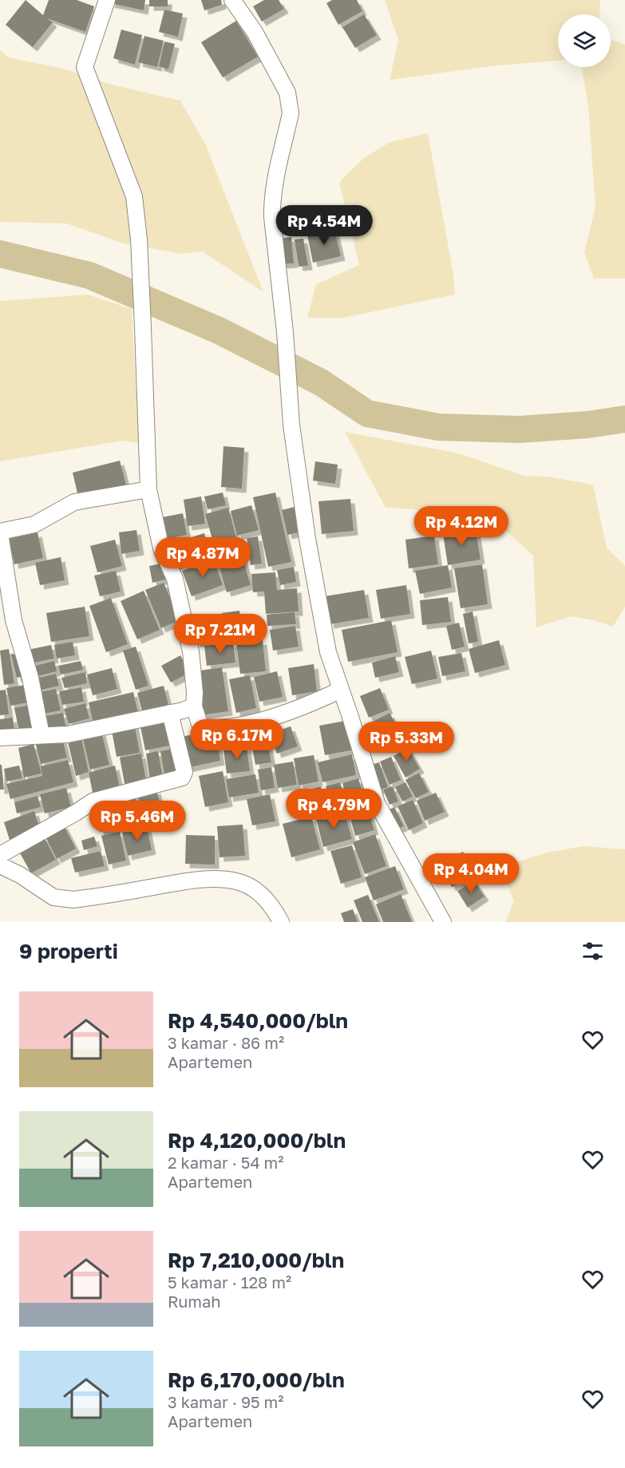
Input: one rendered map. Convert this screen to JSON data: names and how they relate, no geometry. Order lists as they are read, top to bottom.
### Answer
{
  "page": {
    "price": [
      "Rp 4.54M",
      "Rp 4.12M",
      "Rp 4.87M",
      "Rp 7.21M",
      "Rp 6.17M",
      "Rp 5.33M",
      "Rp 4.79M",
      "Rp 5.46M",
      "Rp 4.04M"
    ],
    "heading": "9 properti",
    "list": [
      {
        "name": "Rp 4,540,000/bln",
        "note": "3 kamar · 86 m² · Apartemen"
      },
      {
        "name": "Rp 4,120,000/bln",
        "note": "2 kamar · 54 m² · Apartemen"
      },
      {
        "name": "Rp 7,210,000/bln",
        "note": "5 kamar · 128 m² · Rumah"
      },
      {
        "name": "Rp 6,170,000/bln",
        "note": "3 kamar · 95 m² · Apartemen"
      }
    ]
  }
}
